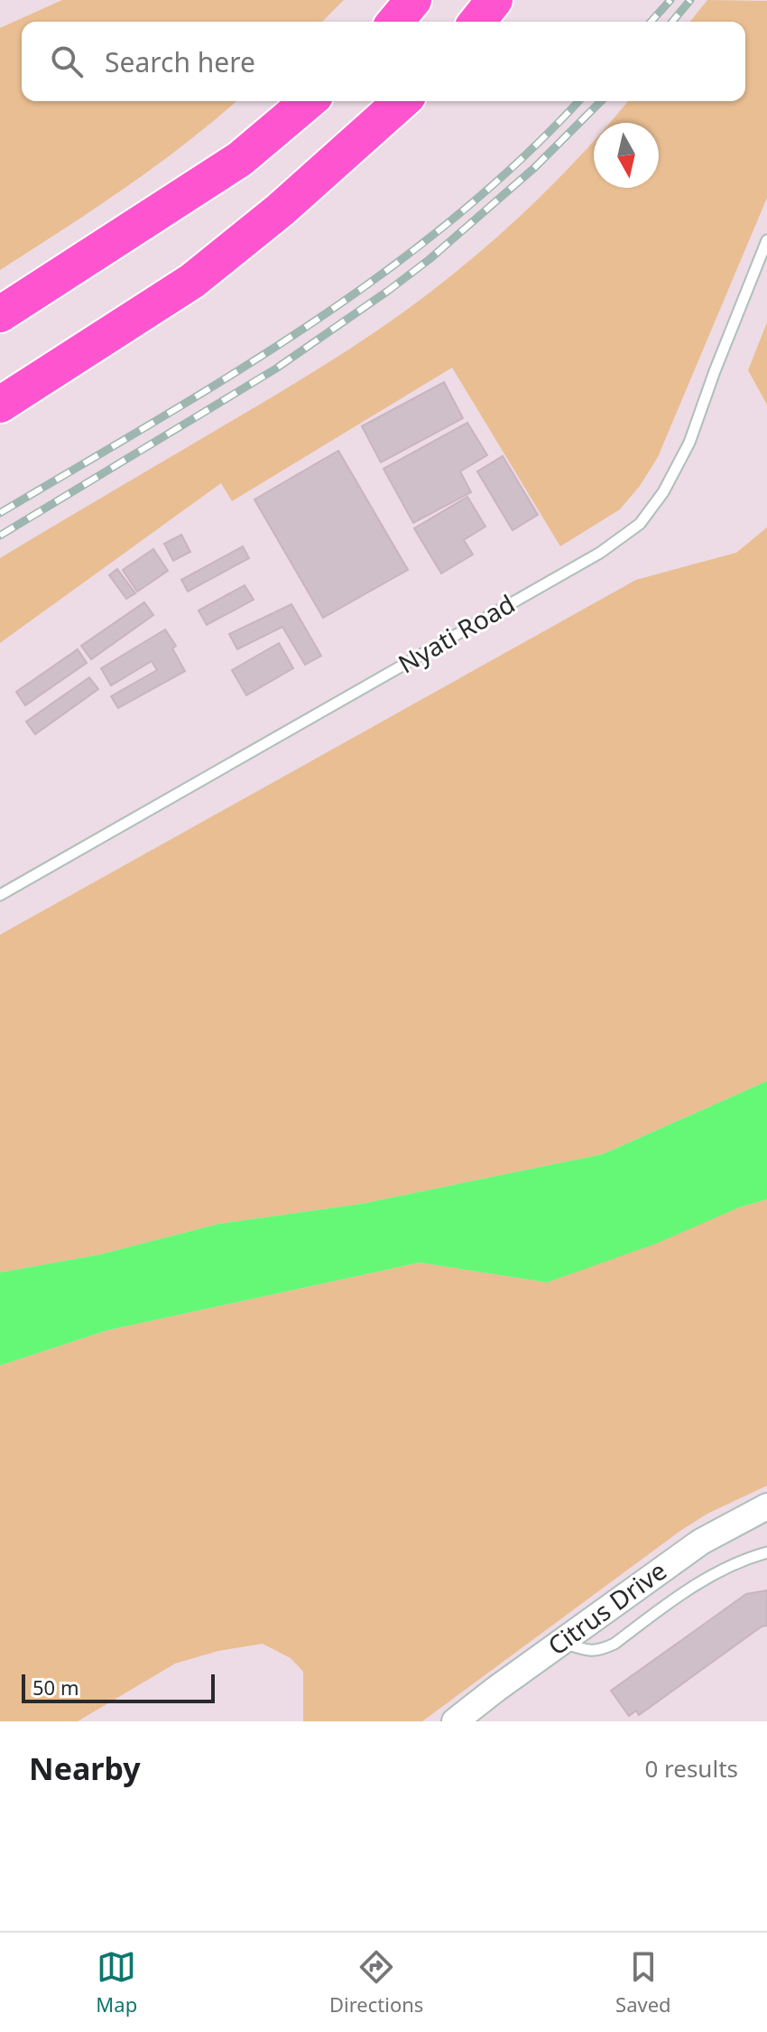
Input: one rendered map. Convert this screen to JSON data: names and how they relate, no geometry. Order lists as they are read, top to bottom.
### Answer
{
  "streets": {
    "street": ["Citrus Drive"],
    "lane": ["Nyati Road"]
  },
  "scale_bar": "50 m",
  "north": "bottom",
  "page": {
    "search": "Search here",
    "scale": "50 m",
    "heading": ["Nearby", "0 results"],
    "nav": ["Map", "Directions", "Saved"]
  }
}
